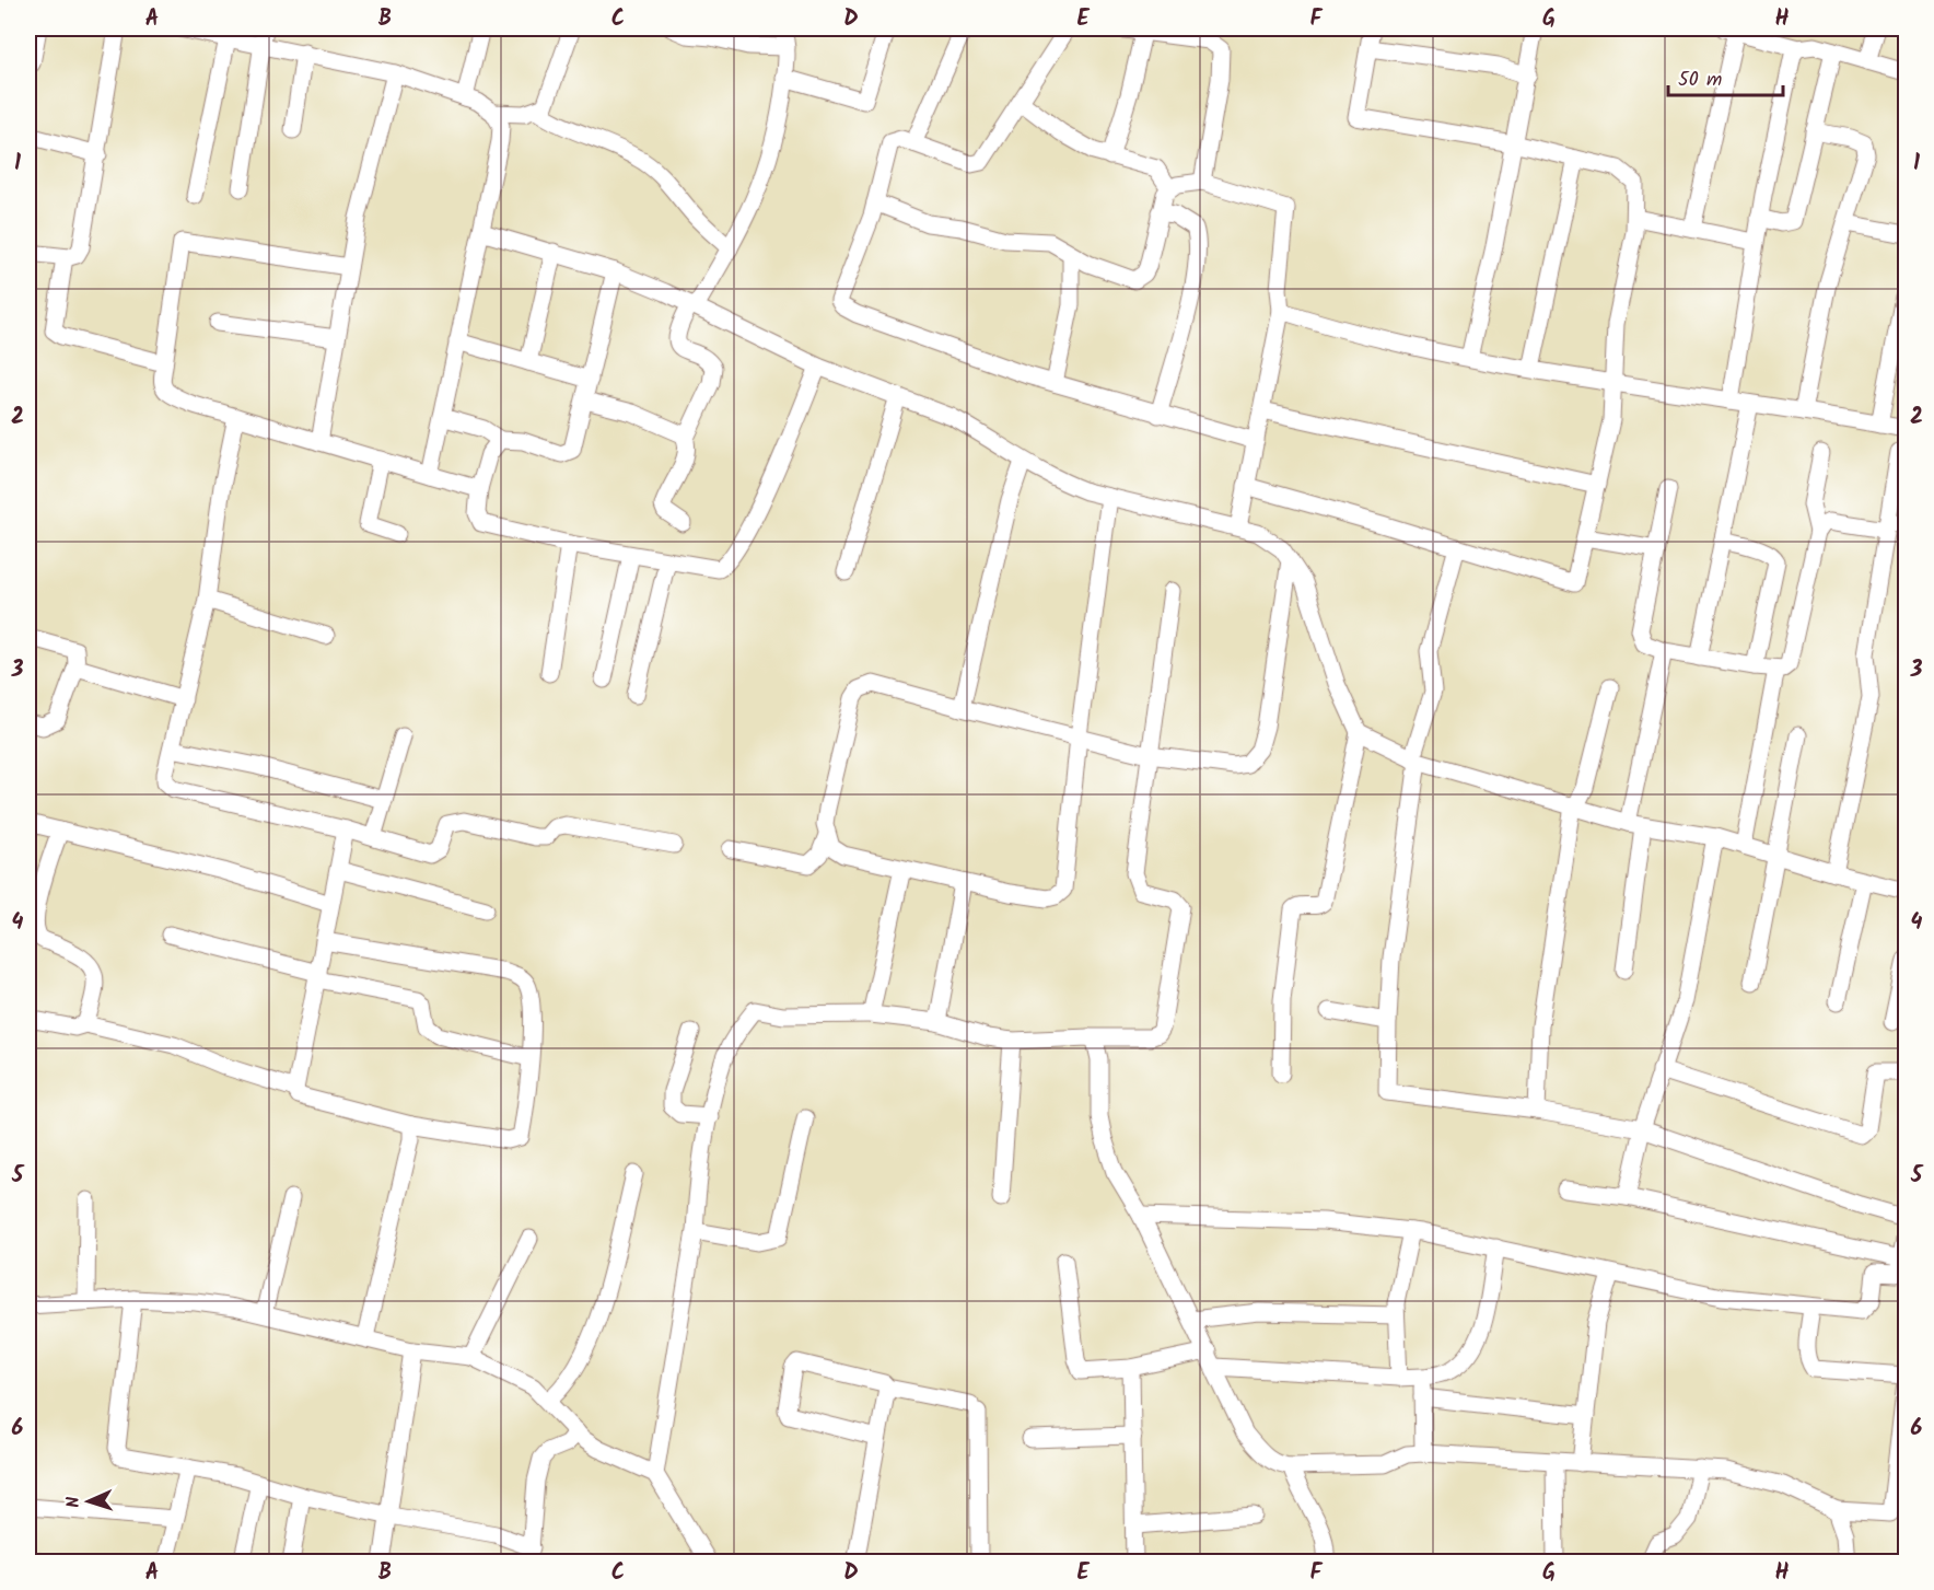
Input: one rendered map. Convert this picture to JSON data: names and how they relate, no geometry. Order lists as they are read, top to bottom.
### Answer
{
  "scale_bar": "50 m",
  "north": "left",
  "grid": {
    "columns": [
      "A",
      "B",
      "C",
      "D",
      "E",
      "F",
      "G",
      "H"
    ],
    "rows": [
      "1",
      "2",
      "3",
      "4",
      "5",
      "6"
    ]
  }
}
